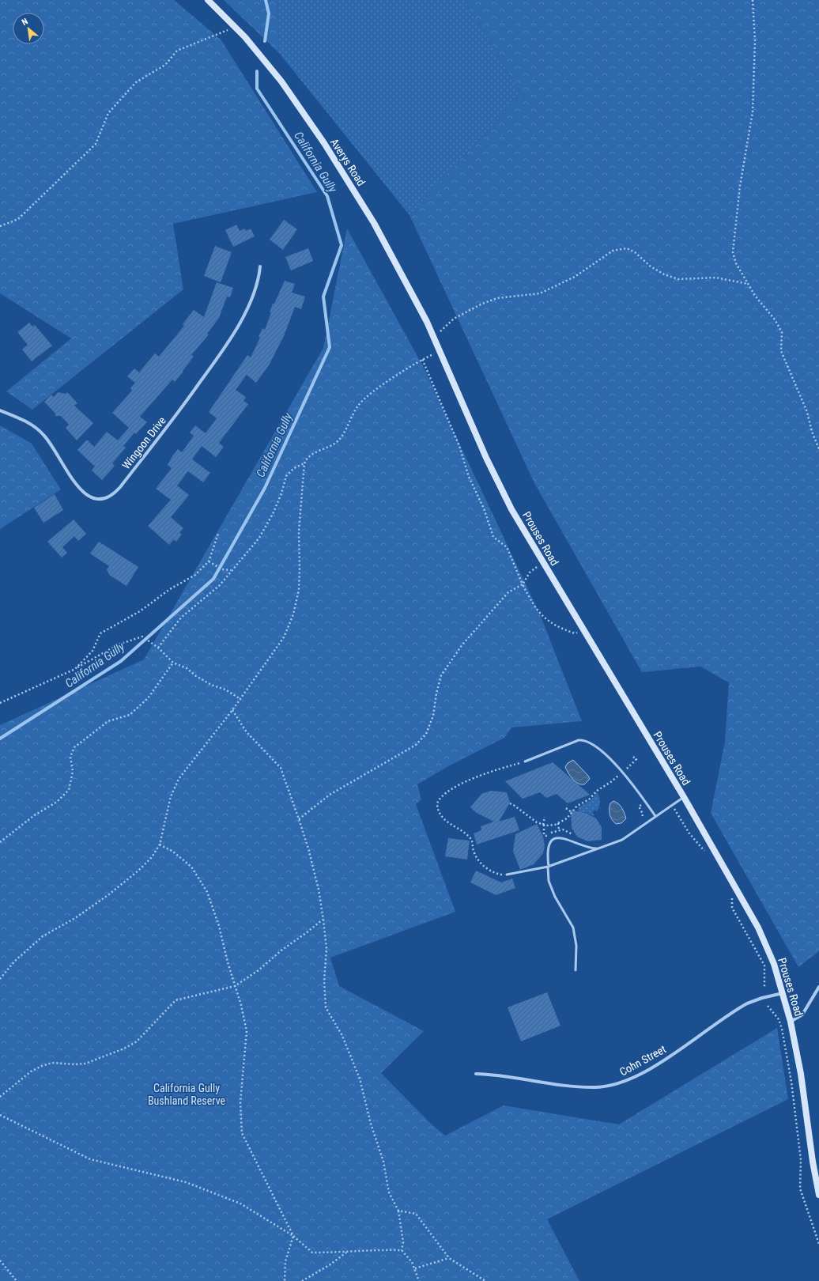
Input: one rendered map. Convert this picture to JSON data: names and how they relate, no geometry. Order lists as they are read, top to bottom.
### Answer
{
  "streets": {
    "street": [
      "Averys Road",
      "Wingoon Drive",
      "Prouses Road",
      "Cohn Street"
    ]
  },
  "crossings": [
    ["Averys Road", "Prouses Road"],
    ["Prouses Road", "Cohn Street"]
  ],
  "water": ["California Gully"],
  "parks": ["California Gully Bushland Reserve"],
  "north": "top left"
}
